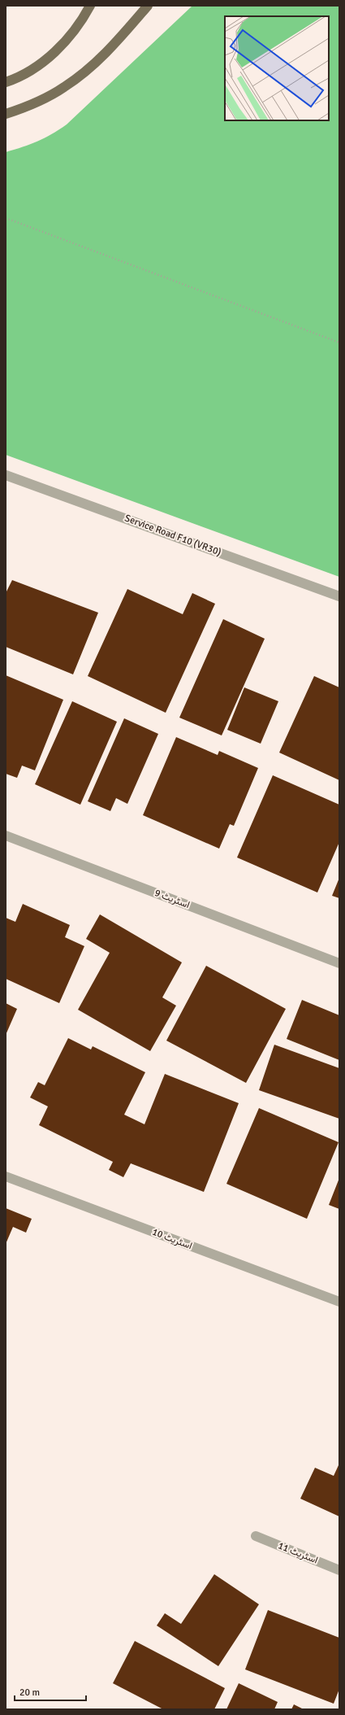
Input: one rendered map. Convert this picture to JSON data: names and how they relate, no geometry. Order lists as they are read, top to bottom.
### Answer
{
  "streets": {
    "street": [
      "Service Road F10 (VR30)",
      "اسٹریٹ 9",
      "اسٹریٹ 10",
      "اسٹریٹ 11"
    ]
  },
  "scale_bar": "20 m"
}
